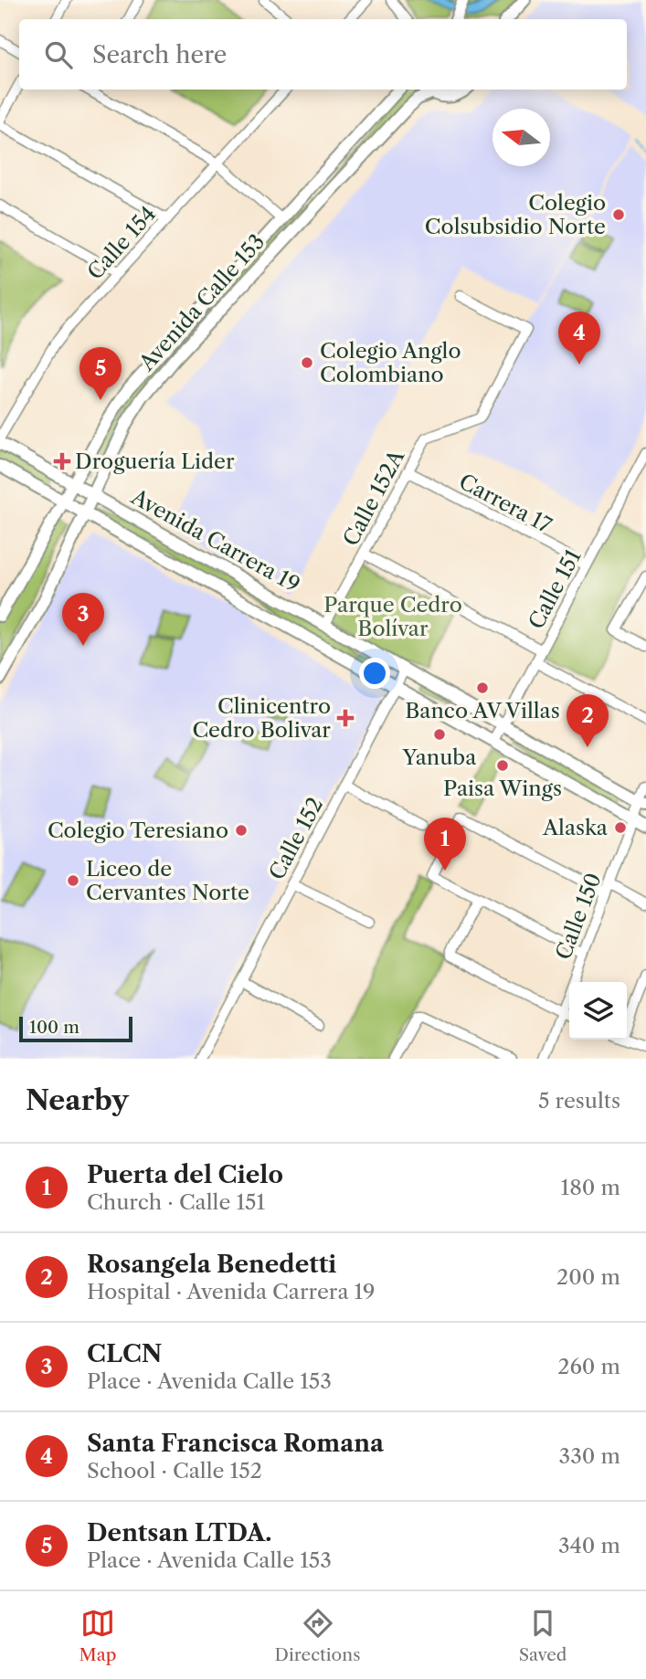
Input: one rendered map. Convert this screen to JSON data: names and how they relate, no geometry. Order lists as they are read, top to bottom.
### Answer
{
  "streets": {
    "main road": ["Avenida Calle 153", "Avenida Carrera 19"],
    "street": [
      "Calle 154",
      "Calle 152A",
      "Carrera 17",
      "Calle 151",
      "Calle 152",
      "Calle 150"
    ]
  },
  "crossings": [
    ["Avenida Calle 153", "Avenida Carrera 19"],
    ["Calle 152A", "Carrera 17"],
    ["Calle 152A", "Avenida Carrera 19"],
    ["Carrera 17", "Calle 151"],
    ["Avenida Carrera 19", "Calle 151"],
    ["Avenida Carrera 19", "Calle 152"],
    ["Avenida Carrera 19", "Calle 150"]
  ],
  "parks": ["Parque Cedro Bolívar"],
  "places": {
    "other": [
      "Colegio Colsubsidio Norte",
      "Colegio Anglo Colombiano",
      "Banco AV Villas",
      "Yanuba",
      "Paisa Wings",
      "Alaska",
      "Colegio Teresiano",
      "Liceo de Cervantes Norte"
    ],
    "health": ["Droguería Lider", "Clinicentro Cedro Bolivar"]
  },
  "scale_bar": "100 m",
  "north": "left",
  "page": {
    "search": "Search here",
    "pins": [
      "4",
      "5",
      "3",
      "2",
      "1"
    ],
    "scale": "100 m",
    "heading": ["Nearby", "5 results"],
    "list": [
      {
        "mark": "1",
        "name": "Puerta del Cielo",
        "note": "Church · Calle 151",
        "value": "180 m"
      },
      {
        "mark": "2",
        "name": "Rosangela Benedetti",
        "note": "Hospital · Avenida Carrera 19",
        "value": "200 m"
      },
      {
        "mark": "3",
        "name": "CLCN",
        "note": "Place · Avenida Calle 153",
        "value": "260 m"
      },
      {
        "mark": "4",
        "name": "Santa Francisca Romana",
        "note": "School · Calle 152",
        "value": "330 m"
      },
      {
        "mark": "5",
        "name": "Dentsan LTDA.",
        "note": "Place · Avenida Calle 153",
        "value": "340 m"
      }
    ],
    "nav": ["Map", "Directions", "Saved"]
  }
}
